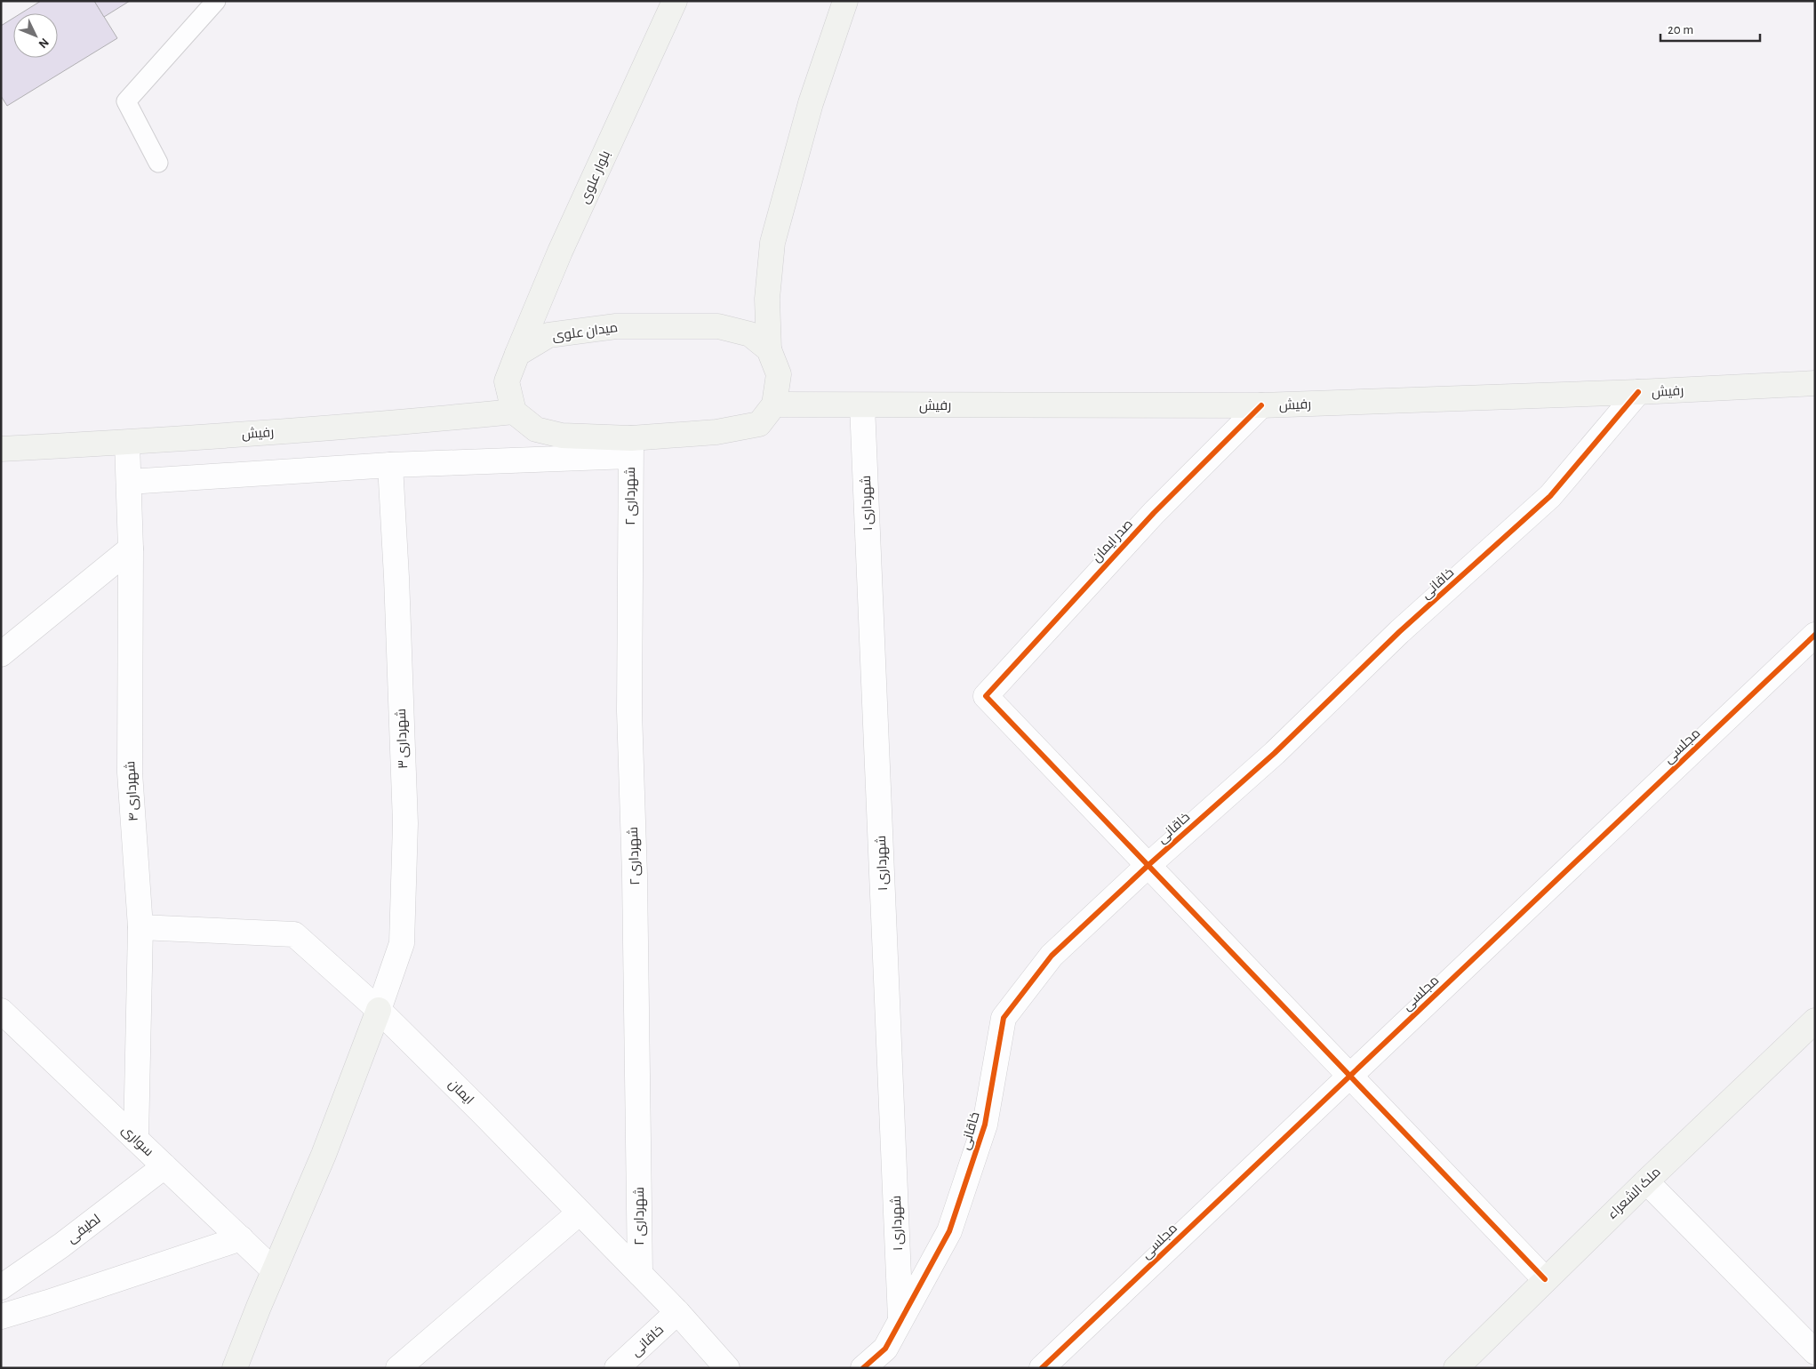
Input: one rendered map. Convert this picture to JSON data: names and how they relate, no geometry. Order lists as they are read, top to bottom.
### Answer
{
  "streets": {
    "street": [
      "بلوار علوی",
      "میدان علوی",
      "رفیش",
      "شهرداری ۲",
      "شهرداری ۱",
      "صدر ایمان",
      "خاقانی",
      "شهرداری ۳",
      "مجلسی",
      "شهرداری ۴",
      "ایمان",
      "سواری",
      "ملک الشعراء",
      "لطیفی"
    ]
  },
  "crossings": [
    ["بلوار علوی", "میدان علوی"],
    ["میدان علوی", "رفیش"],
    ["میدان علوی", "شهرداری ۲"],
    ["رفیش", "شهرداری ۱"],
    ["رفیش", "صدر ایمان"],
    ["رفیش", "خاقانی"],
    ["رفیش", "شهرداری ۴"],
    ["شهرداری ۲", "ایمان"],
    ["شهرداری ۱", "خاقانی"],
    ["صدر ایمان", "خاقانی"],
    ["خاقانی", "ایمان"],
    ["شهرداری ۳", "ایمان"],
    ["شهرداری ۴", "ایمان"],
    ["شهرداری ۴", "سواری"],
    ["سواری", "لطیفی"]
  ],
  "scale_bar": "20 m",
  "north": "bottom right"
}
